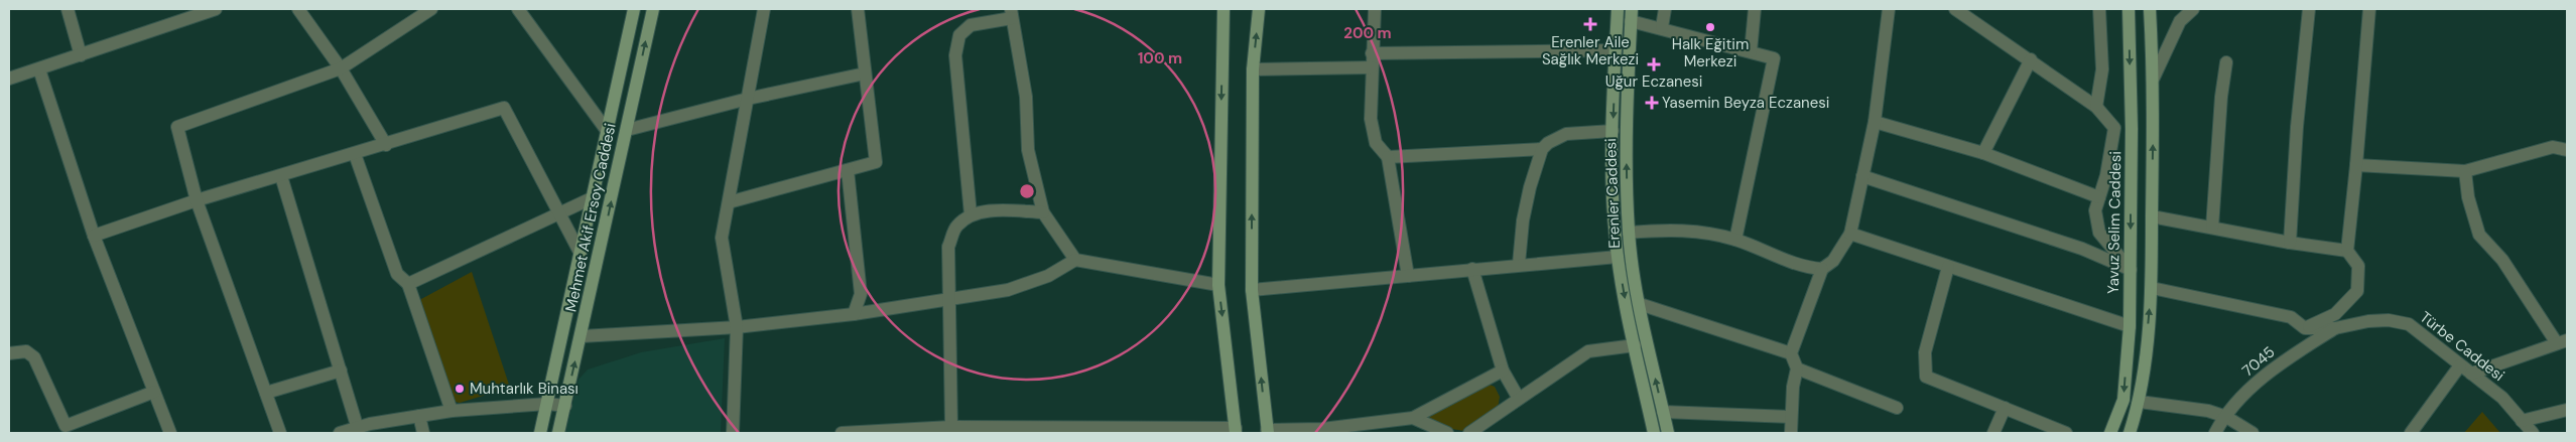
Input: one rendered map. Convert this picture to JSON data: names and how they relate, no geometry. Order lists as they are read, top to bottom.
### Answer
{
  "streets": {
    "main road": ["Erenler Caddesi", "Mehmet Akif Ersoy Caddesi", "Yavuz Selim Caddesi"],
    "street": ["Türbe Caddesi", "7045"]
  },
  "crossings": [
    ["Türbe Caddesi", "7045"]
  ],
  "places": {
    "health": ["Erenler Aile Sağlık Merkezi", "Uğur Eczanesi", "Yasemin Beyza Eczanesi"],
    "other": ["Halk Eğitim Merkezi", "Muhtarlık Binası"]
  },
  "rings": ["200 m", "100 m"]
}
